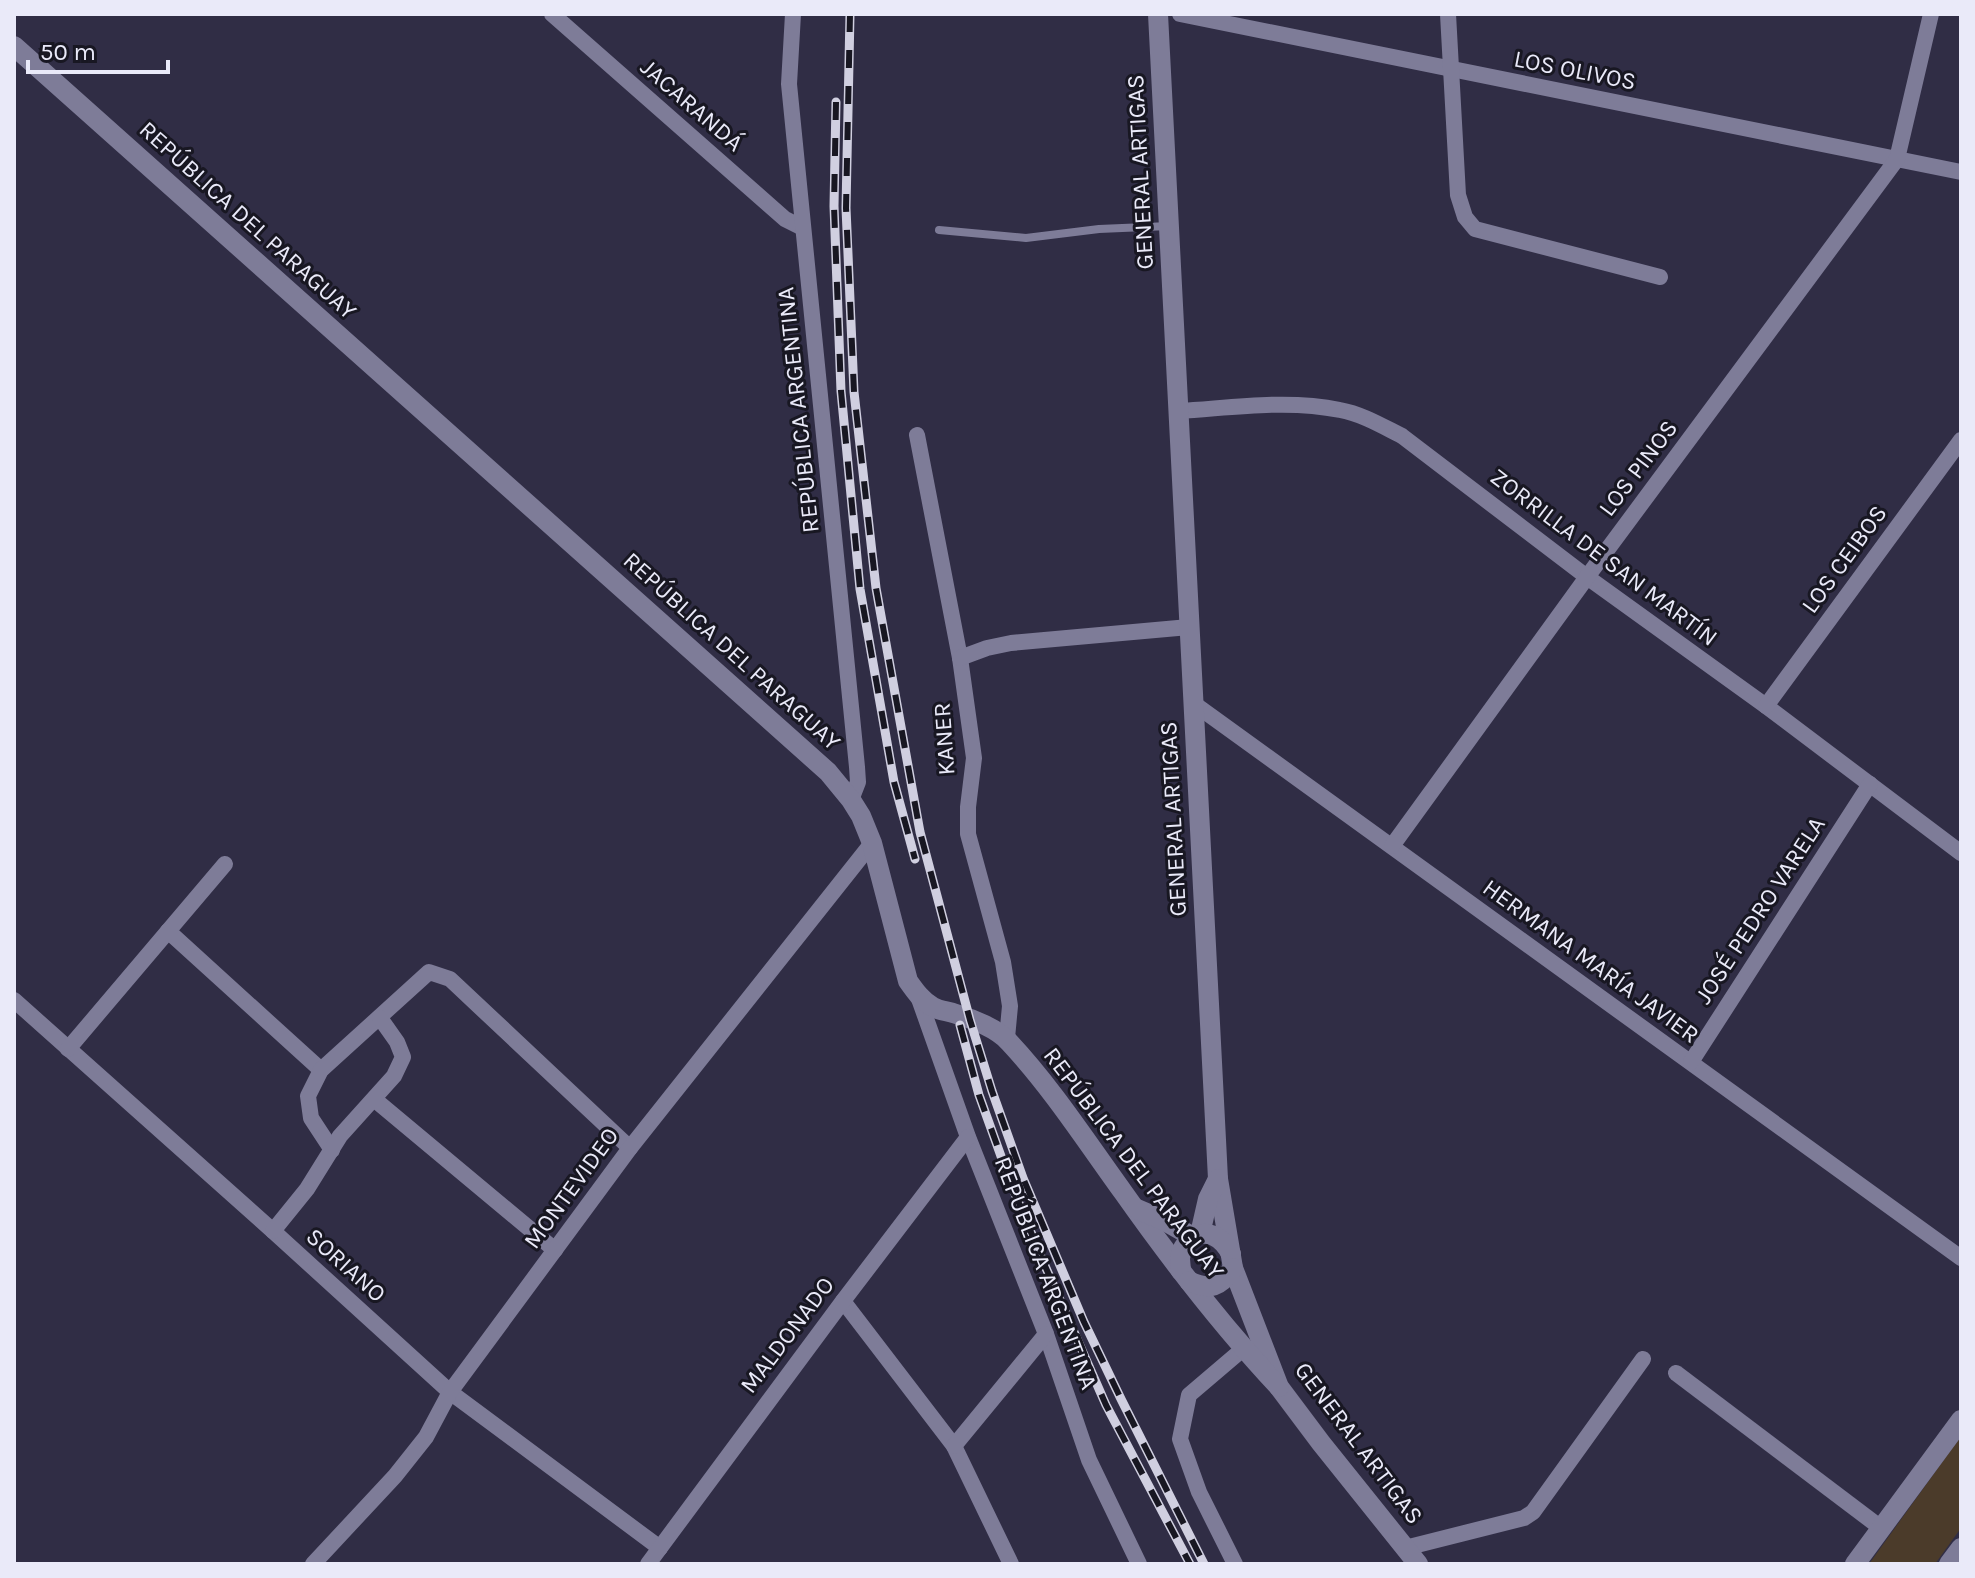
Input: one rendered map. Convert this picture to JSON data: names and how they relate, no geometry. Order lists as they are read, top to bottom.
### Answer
{
  "streets": {
    "street": [
      "LOS OLIVOS",
      "JACARANDÁ",
      "GENERAL ARTIGAS",
      "REPÚBLICA DEL PARAGUAY",
      "REPÚBLICA ARGENTINA",
      "LOS PINOS",
      "ZORRILLA DE SAN MARTÍN",
      "LOS CEIBOS",
      "KANER",
      "JOSÉ PEDRO VARELA",
      "HERMANA MARÍA JAVIER",
      "MONTEVIDEO",
      "SORIANO",
      "MALDONADO"
    ]
  },
  "crossings": [
    ["LOS OLIVOS", "LOS PINOS"],
    ["JACARANDÁ", "REPÚBLICA ARGENTINA"],
    ["GENERAL ARTIGAS", "REPÚBLICA DEL PARAGUAY"],
    ["GENERAL ARTIGAS", "ZORRILLA DE SAN MARTÍN"],
    ["GENERAL ARTIGAS", "HERMANA MARÍA JAVIER"],
    ["REPÚBLICA DEL PARAGUAY", "REPÚBLICA ARGENTINA"],
    ["REPÚBLICA DEL PARAGUAY", "KANER"],
    ["REPÚBLICA DEL PARAGUAY", "MONTEVIDEO"],
    ["REPÚBLICA ARGENTINA", "MALDONADO"],
    ["LOS PINOS", "ZORRILLA DE SAN MARTÍN"],
    ["LOS PINOS", "HERMANA MARÍA JAVIER"],
    ["ZORRILLA DE SAN MARTÍN", "LOS CEIBOS"],
    ["ZORRILLA DE SAN MARTÍN", "JOSÉ PEDRO VARELA"],
    ["JOSÉ PEDRO VARELA", "HERMANA MARÍA JAVIER"],
    ["MONTEVIDEO", "SORIANO"],
    ["SORIANO", "MALDONADO"]
  ],
  "scale_bar": "50 m"
}
